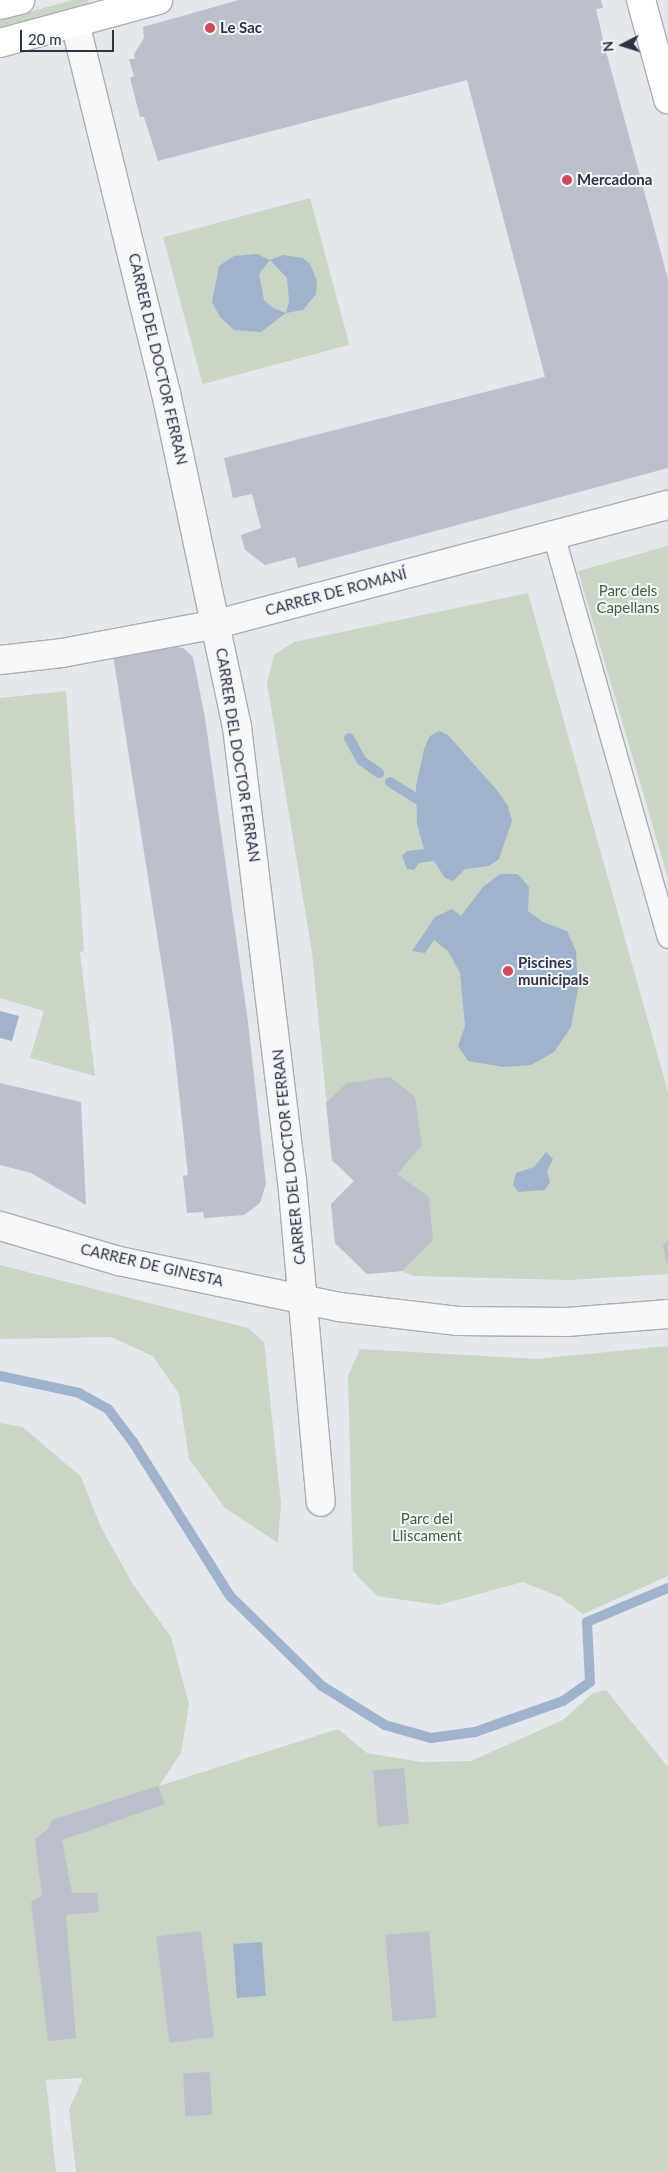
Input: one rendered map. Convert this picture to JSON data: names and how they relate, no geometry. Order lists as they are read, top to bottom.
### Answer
{
  "streets": {
    "street": ["CARRER DEL DOCTOR FERRAN", "CARRER DE ROMANÍ", "CARRER DE GINESTA"]
  },
  "crossings": [
    ["CARRER DEL DOCTOR FERRAN", "CARRER DE ROMANÍ"],
    ["CARRER DEL DOCTOR FERRAN", "CARRER DE GINESTA"]
  ],
  "parks": ["Parc dels Capellans", "Parc del Lliscament"],
  "places": ["Le Sac", "Mercadona", "Piscines municipals"],
  "scale_bar": "20 m",
  "north": "left"
}
